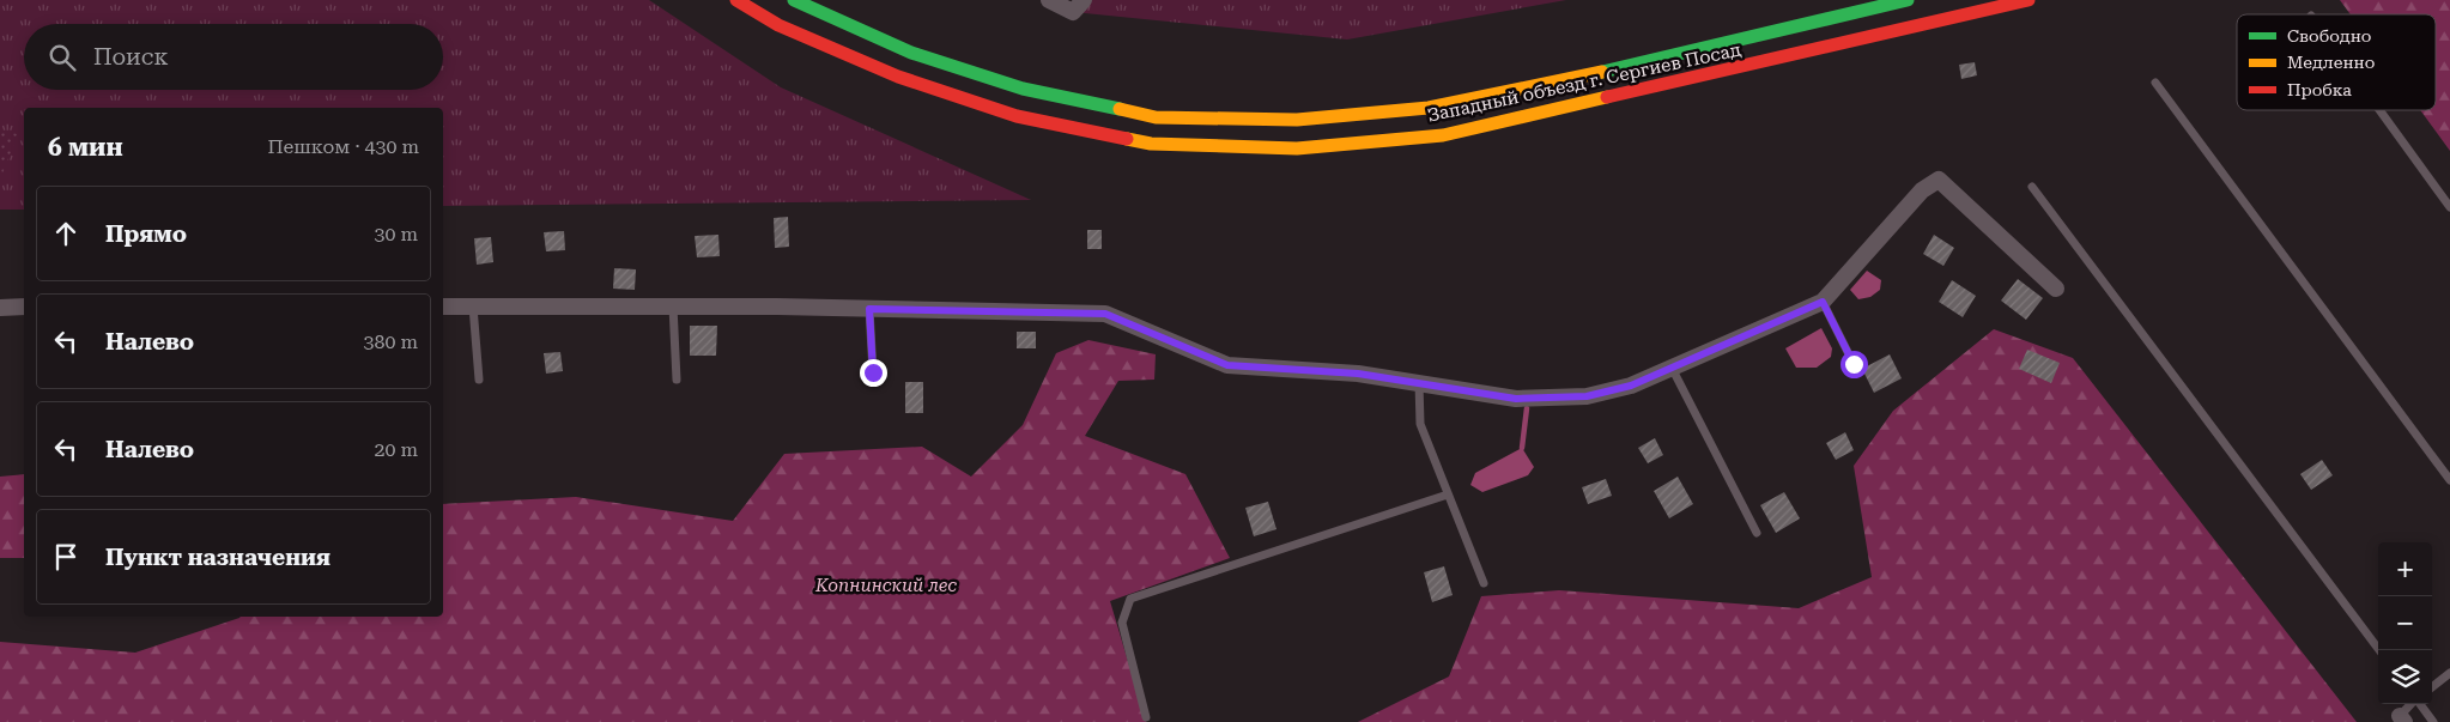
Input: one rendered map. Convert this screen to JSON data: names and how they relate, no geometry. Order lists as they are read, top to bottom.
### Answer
{
  "streets": {
    "main road": ["Западный объезд г. Сергиев Посад"]
  },
  "parks": ["Копнинский лес"],
  "legend": ["Свободно", "Медленно", "Пробка"],
  "page": {
    "search": "Поиск",
    "heading": ["6 мин", "Пешком · 430 m"],
    "list": [
      ["Прямо", "30 m"],
      ["Налево", "380 m"],
      ["Налево", "20 m"],
      "Пункт назначения"
    ],
    "map_buttons": ["+", "−"]
  }
}
